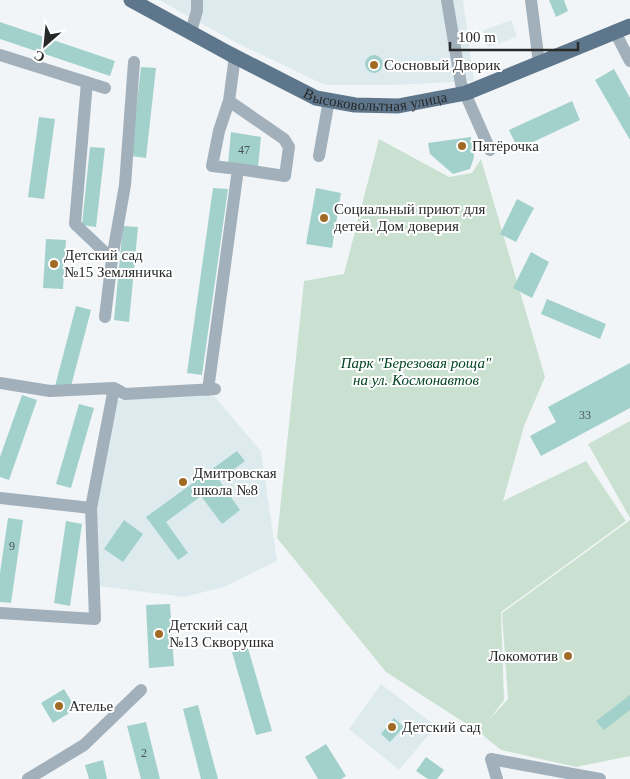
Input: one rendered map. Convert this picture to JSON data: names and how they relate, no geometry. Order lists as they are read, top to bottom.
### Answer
{
  "streets": {
    "main road": ["Высоковольтная улица"]
  },
  "parks": ["Парк \"Березовая роща\" на ул. Космонавтов"],
  "places": [
    "Сосновый Дворик",
    "Пятёрочка",
    "Социальный приют для детей. Дом доверия",
    "Детский сад №15 Земляничка",
    "Дмитровская школа №8",
    "Детский сад №13 Скворушка",
    "Локомотив",
    "Ателье",
    "Детский сад"
  ],
  "house_numbers": [
    "47",
    "33",
    "9",
    "2"
  ],
  "scale_bar": "100 m",
  "north": "bottom left"
}
